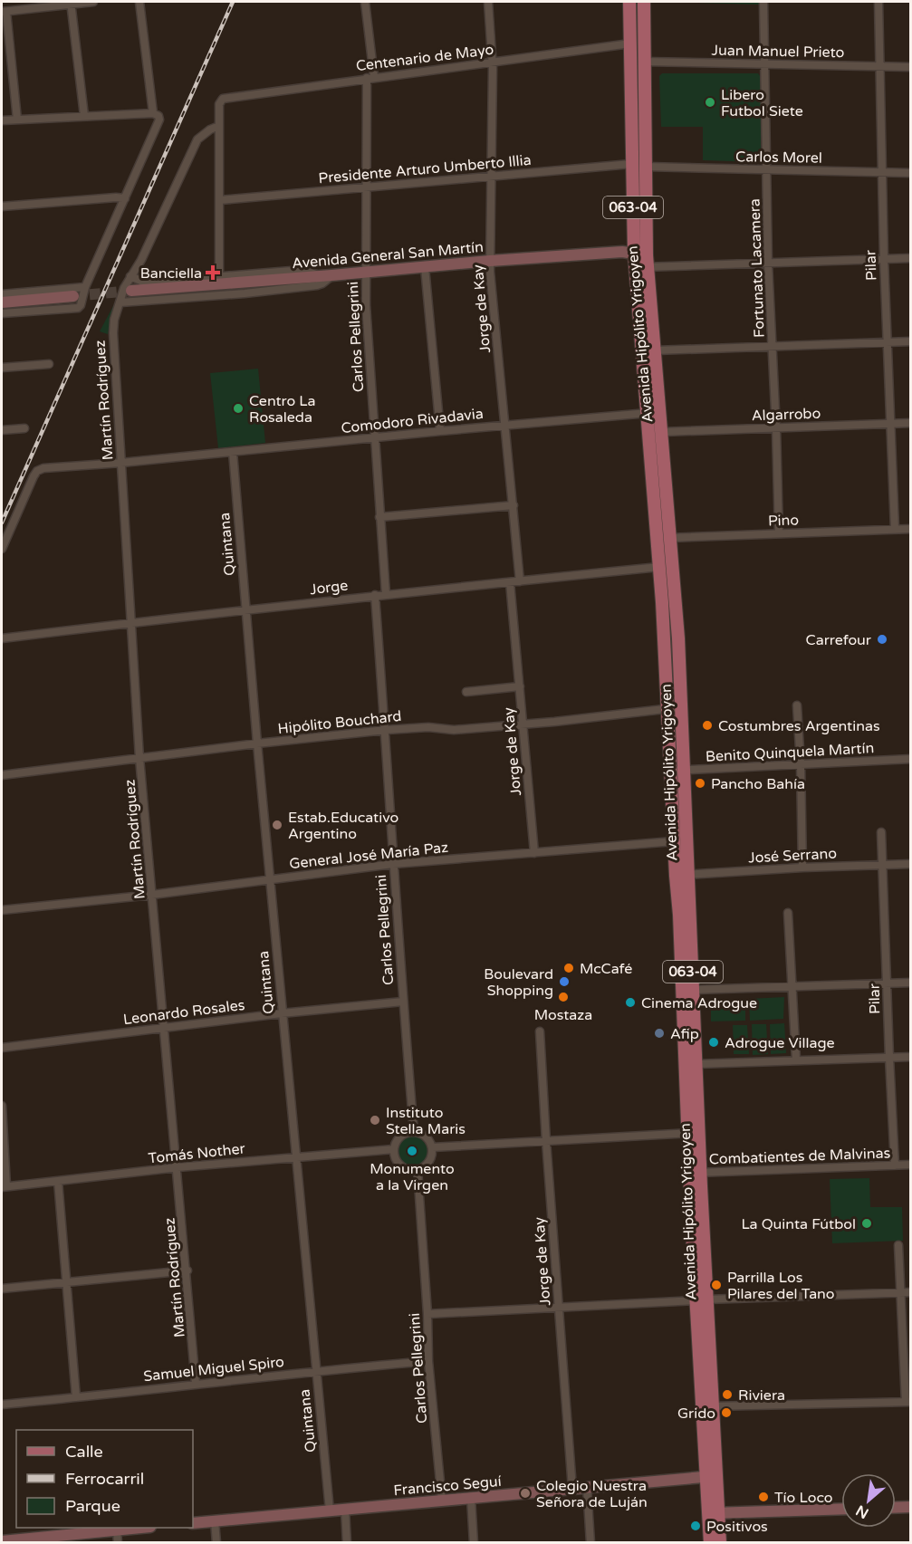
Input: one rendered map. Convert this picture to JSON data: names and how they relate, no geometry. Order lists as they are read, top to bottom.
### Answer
{
  "streets": {
    "main road": [
      "063-04",
      "Avenida General San Martín",
      "Avenida Hipólito Yrigoyen",
      "Francisco Seguí"
    ],
    "street": [
      "Juan Manuel Prieto",
      "Centenario de Mayo",
      "Carlos Morel",
      "Presidente Arturo Umberto Illia",
      "Pilar",
      "Fortunato Lacamera",
      "Jorge de Kay",
      "Carlos Pellegrini",
      "Martín Rodríguez",
      "Algarrobo",
      "Comodoro Rivadavia",
      "Pino",
      "Quintana",
      "Jorge",
      "Hipólito Bouchard",
      "Benito Quinquela Martín",
      "General José María Paz",
      "José Serrano",
      "Leonardo Rosales",
      "Tomás Nother",
      "Combatientes de Malvinas",
      "Samuel Miguel Spiro"
    ]
  },
  "crossings": [
    ["Juan Manuel Prieto", "Pilar"],
    ["Juan Manuel Prieto", "Fortunato Lacamera"],
    ["Juan Manuel Prieto", "Avenida Hipólito Yrigoyen"],
    ["Centenario de Mayo", "Jorge de Kay"],
    ["Centenario de Mayo", "Avenida Hipólito Yrigoyen"],
    ["Centenario de Mayo", "Carlos Pellegrini"],
    ["Centenario de Mayo", "Martín Rodríguez"],
    ["Carlos Morel", "Pilar"],
    ["Carlos Morel", "Fortunato Lacamera"],
    ["Carlos Morel", "Avenida Hipólito Yrigoyen"],
    ["Presidente Arturo Umberto Illia", "Jorge de Kay"],
    ["Presidente Arturo Umberto Illia", "Avenida Hipólito Yrigoyen"],
    ["Presidente Arturo Umberto Illia", "Carlos Pellegrini"],
    ["Avenida General San Martín", "Jorge de Kay"],
    ["Avenida General San Martín", "Avenida Hipólito Yrigoyen"],
    ["Avenida General San Martín", "Carlos Pellegrini"],
    ["Avenida General San Martín", "Martín Rodríguez"],
    ["Pilar", "Algarrobo"],
    ["Pilar", "Pino"],
    ["Pilar", "José Serrano"],
    ["Pilar", "Combatientes de Malvinas"],
    ["Fortunato Lacamera", "Algarrobo"],
    ["Fortunato Lacamera", "Pino"],
    ["Jorge de Kay", "Comodoro Rivadavia"],
    ["Jorge de Kay", "Jorge"],
    ["Jorge de Kay", "Hipólito Bouchard"],
    ["Jorge de Kay", "General José María Paz"],
    ["Jorge de Kay", "Francisco Seguí"],
    ["Avenida Hipólito Yrigoyen", "Algarrobo"],
    ["Avenida Hipólito Yrigoyen", "Comodoro Rivadavia"],
    ["Avenida Hipólito Yrigoyen", "Pino"],
    ["Avenida Hipólito Yrigoyen", "Jorge"],
    ["Avenida Hipólito Yrigoyen", "Hipólito Bouchard"],
    ["Avenida Hipólito Yrigoyen", "Benito Quinquela Martín"],
    ["Avenida Hipólito Yrigoyen", "General José María Paz"],
    ["Avenida Hipólito Yrigoyen", "José Serrano"],
    ["Avenida Hipólito Yrigoyen", "Combatientes de Malvinas"],
    ["Avenida Hipólito Yrigoyen", "Francisco Seguí"],
    ["Carlos Pellegrini", "Comodoro Rivadavia"],
    ["Carlos Pellegrini", "Jorge"],
    ["Carlos Pellegrini", "Hipólito Bouchard"],
    ["Carlos Pellegrini", "General José María Paz"],
    ["Carlos Pellegrini", "Leonardo Rosales"],
    ["Carlos Pellegrini", "Tomás Nother"],
    ["Carlos Pellegrini", "Samuel Miguel Spiro"],
    ["Carlos Pellegrini", "Francisco Seguí"],
    ["Martín Rodríguez", "Comodoro Rivadavia"],
    ["Martín Rodríguez", "Jorge"],
    ["Martín Rodríguez", "Hipólito Bouchard"],
    ["Martín Rodríguez", "General José María Paz"],
    ["Martín Rodríguez", "Leonardo Rosales"],
    ["Martín Rodríguez", "Tomás Nother"],
    ["Martín Rodríguez", "Samuel Miguel Spiro"],
    ["Comodoro Rivadavia", "Quintana"],
    ["Quintana", "Jorge"],
    ["Quintana", "Hipólito Bouchard"],
    ["Quintana", "General José María Paz"],
    ["Quintana", "Leonardo Rosales"],
    ["Quintana", "Tomás Nother"],
    ["Quintana", "Samuel Miguel Spiro"],
    ["Quintana", "Francisco Seguí"]
  ],
  "places": {
    "other": [
      "Libero Futbol Siete",
      "Centro La Rosaleda",
      "Carrefour",
      "Costumbres Argentinas",
      "Pancho Bahía",
      "Estab.Educativo Argentino",
      "McCafé",
      "Boulevard Shopping",
      "Mostaza",
      "Cinema Adrogue",
      "Afip",
      "Adrogue Village",
      "Instituto Stella Maris",
      "Monumento a la Virgen",
      "La Quinta Fútbol",
      "Parrilla Los Pilares del Tano",
      "Riviera",
      "Grido",
      "Colegio Nuestra Señora de Luján",
      "Tío Loco",
      "Positivos"
    ],
    "health": ["Banciella"]
  },
  "legend": ["Calle", "Ferrocarril", "Parque"],
  "north": "bottom left"
}
